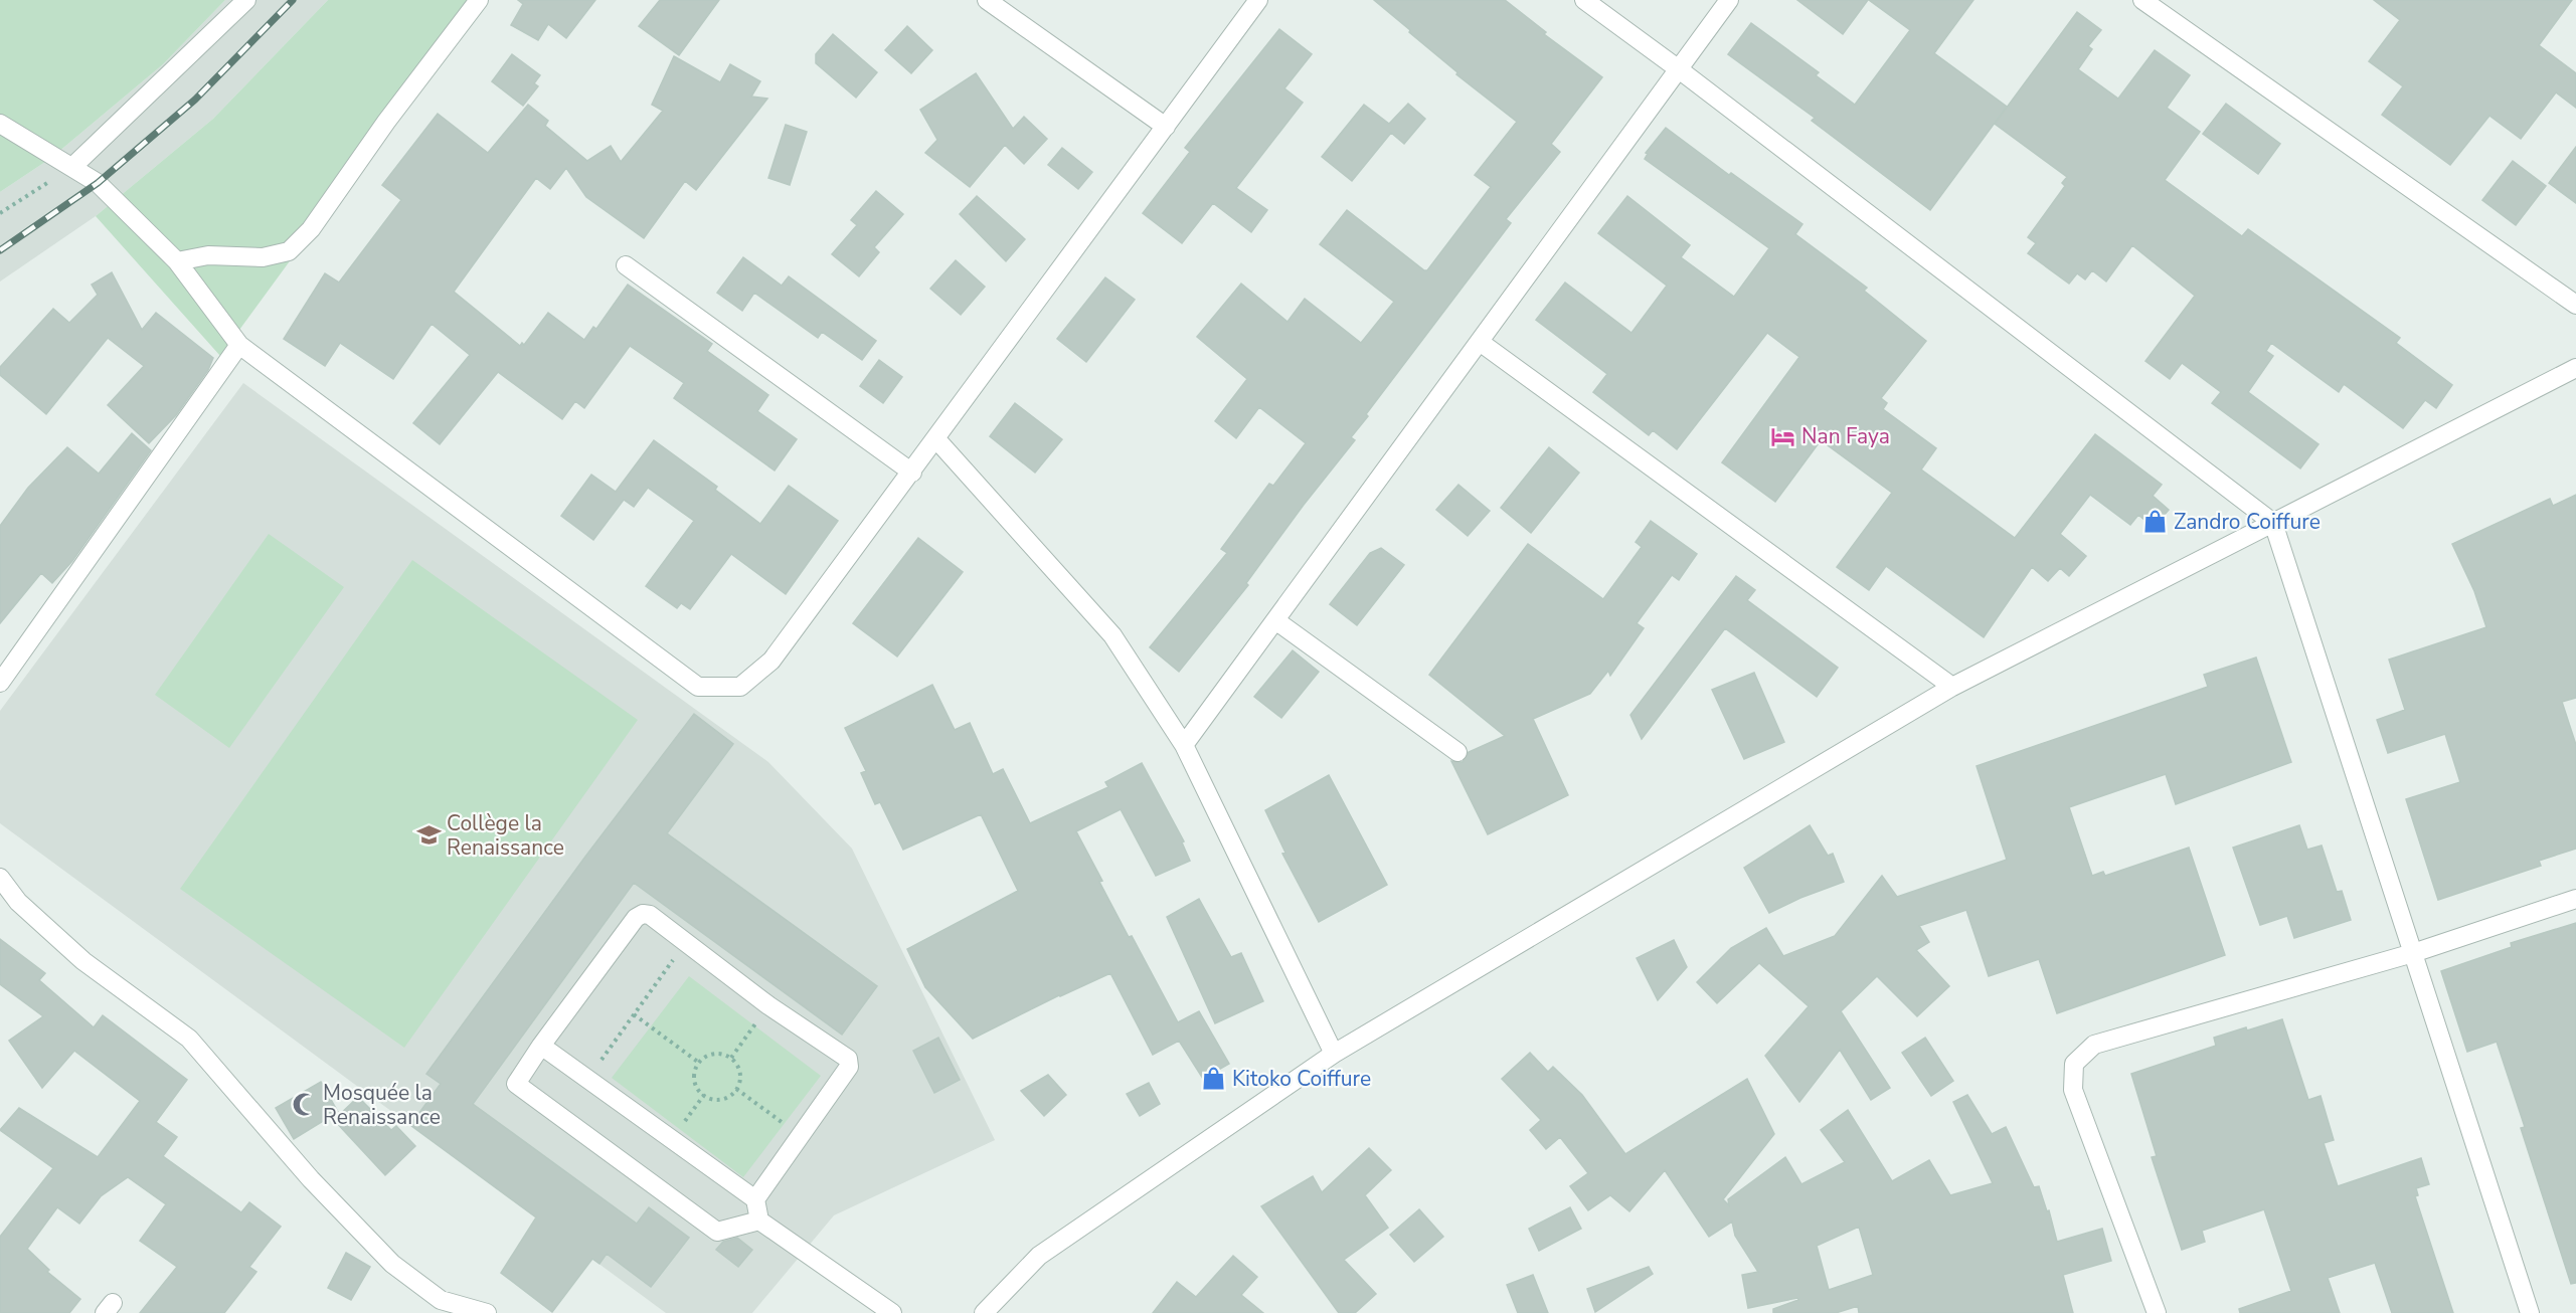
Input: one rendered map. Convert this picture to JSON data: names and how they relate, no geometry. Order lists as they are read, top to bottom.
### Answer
{
  "places": {
    "hotel": ["Nan Faya"],
    "shop": ["Zandro Coiffure", "Kitoko Coiffure"],
    "school or university": ["Collège la Renaissance"],
    "mosque": ["Mosquée la Renaissance"]
  }
}
